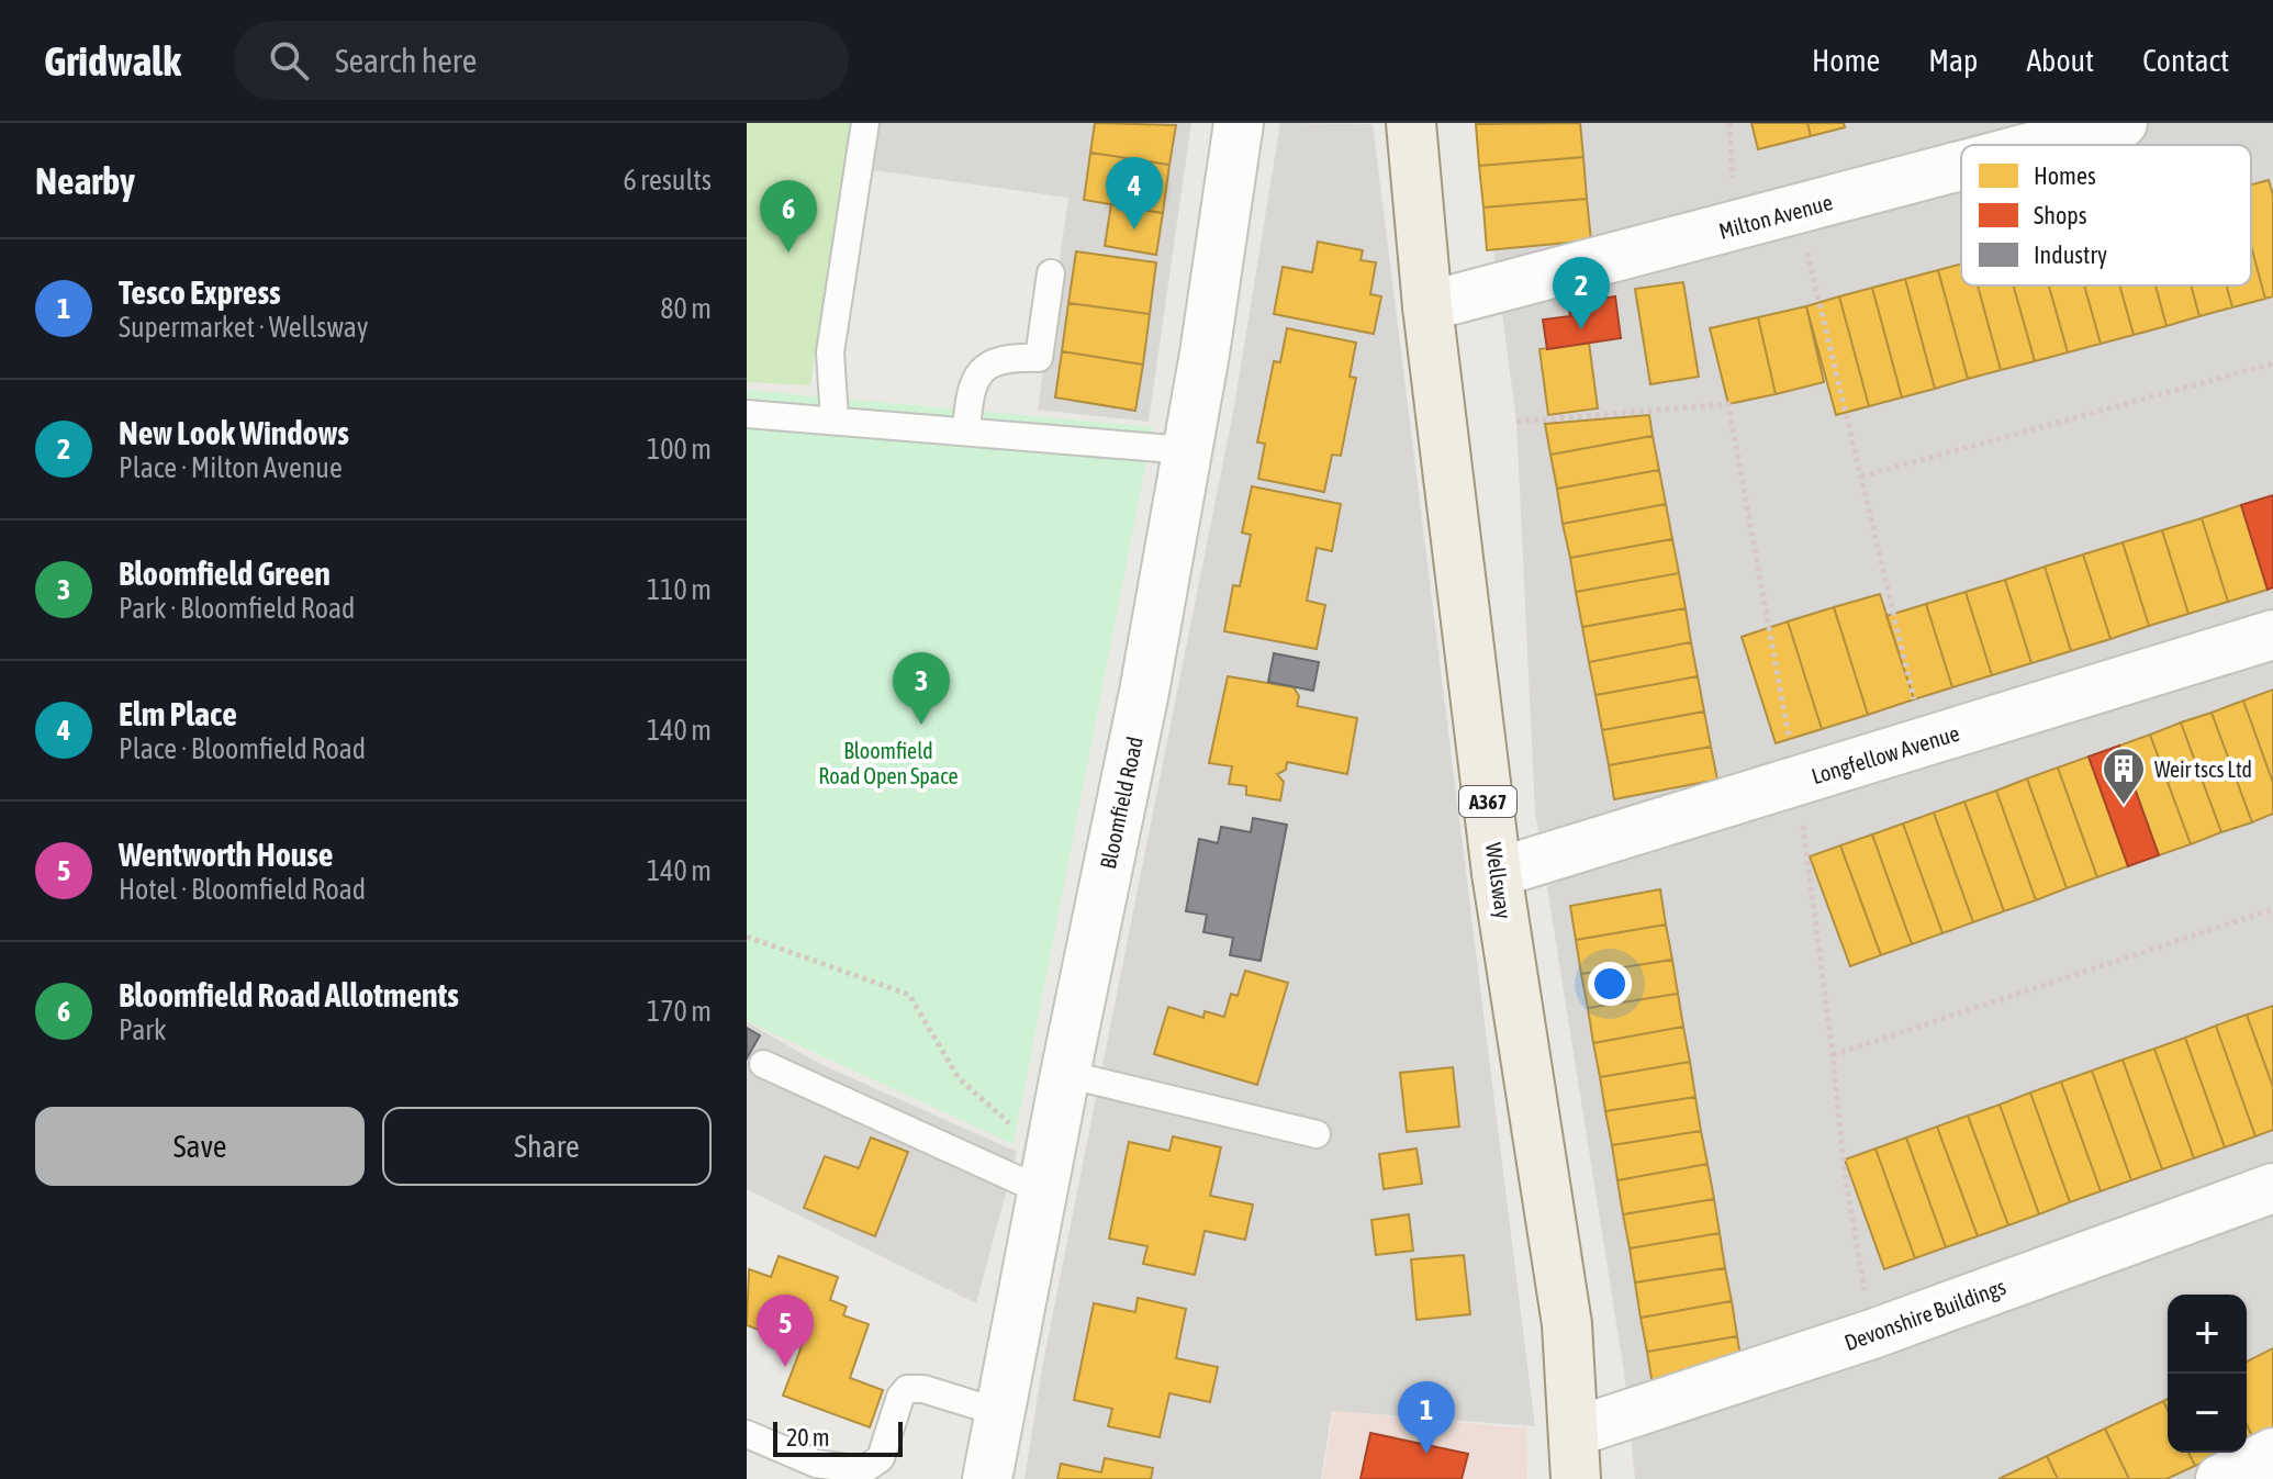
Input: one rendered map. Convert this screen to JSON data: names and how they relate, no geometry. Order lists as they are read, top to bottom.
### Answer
{
  "streets": {
    "main road": ["A367", "Wellsway"],
    "street": [
      "Milton Avenue",
      "Longfellow Avenue",
      "Bloomfield Road",
      "Devonshire Buildings"
    ]
  },
  "crossings": [
    ["Milton Avenue", "Wellsway"],
    ["Longfellow Avenue", "Wellsway"],
    ["Wellsway", "Devonshire Buildings"]
  ],
  "parks": ["Bloomfield Road Open Space"],
  "places": {
    "building": ["Weir tscs Ltd"]
  },
  "legend": ["Homes", "Shops", "Industry"],
  "scale_bar": "20 m",
  "page": {
    "header": "Gridwalk",
    "search": "Search here",
    "nav": [
      "Home",
      "Map",
      "About",
      "Contact"
    ],
    "heading": ["Nearby", "6 results"],
    "pins": [
      "4",
      "6",
      "2",
      "3",
      "5",
      "1"
    ],
    "list": [
      {
        "mark": "1",
        "name": "Tesco Express",
        "note": "Supermarket · Wellsway",
        "value": "80 m"
      },
      {
        "mark": "2",
        "name": "New Look Windows",
        "note": "Place · Milton Avenue",
        "value": "100 m"
      },
      {
        "mark": "3",
        "name": "Bloomfield Green",
        "note": "Park · Bloomfield Road",
        "value": "110 m"
      },
      {
        "mark": "4",
        "name": "Elm Place",
        "note": "Place · Bloomfield Road",
        "value": "140 m"
      },
      {
        "mark": "5",
        "name": "Wentworth House",
        "note": "Hotel · Bloomfield Road",
        "value": "140 m"
      },
      {
        "mark": "6",
        "name": "Bloomfield Road Allotments",
        "note": "Park",
        "value": "170 m"
      }
    ],
    "buttons": ["Save", "Share"],
    "map_buttons": ["+", "−"],
    "scale": "20 m"
  }
}
